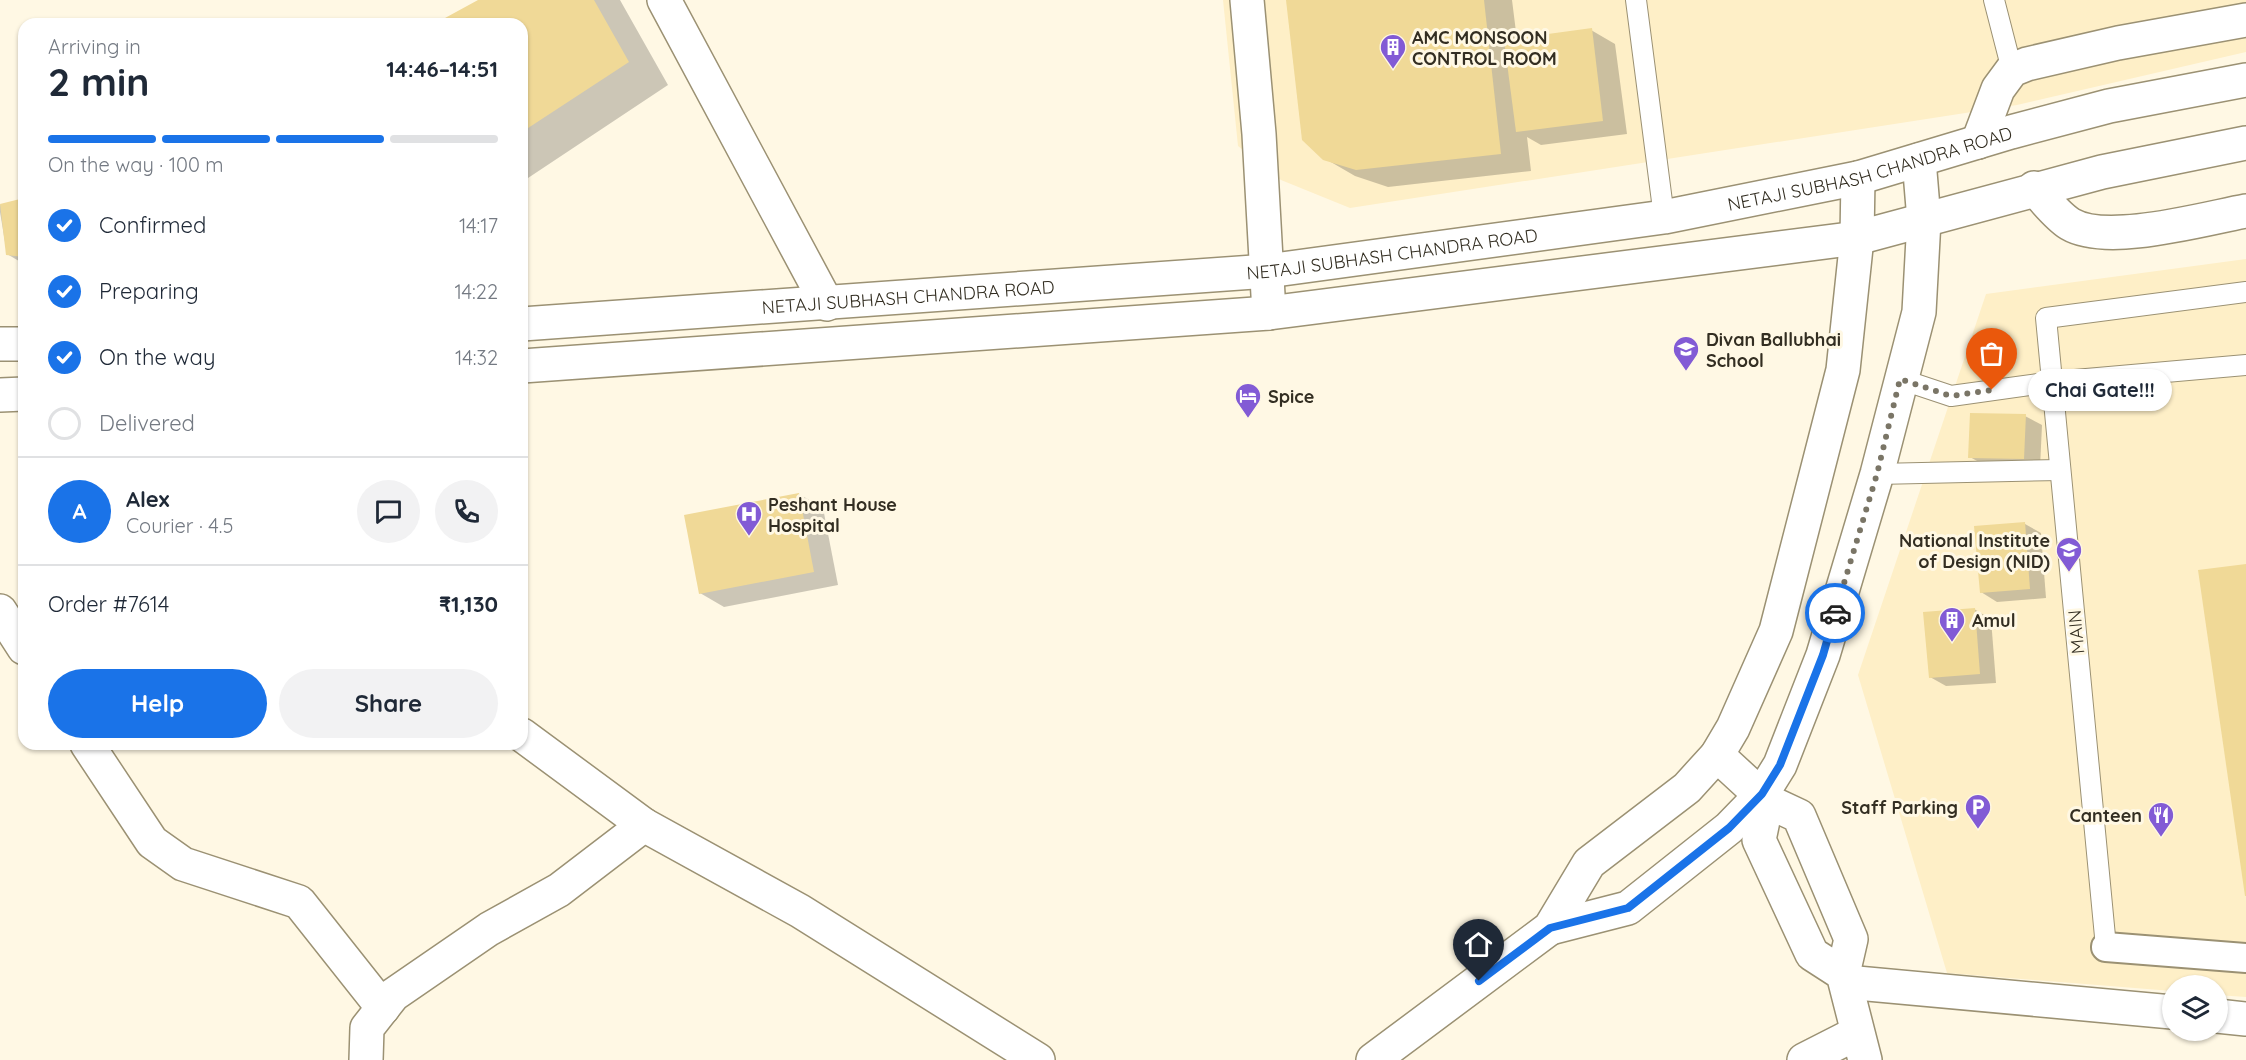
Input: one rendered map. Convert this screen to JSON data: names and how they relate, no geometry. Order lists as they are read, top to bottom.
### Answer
{
  "streets": {
    "main road": ["NETAJI SUBHASH CHANDRA ROAD"],
    "lane": ["MAIN"]
  },
  "places": {
    "building": ["AMC MONSOON CONTROL ROOM", "Amul"],
    "school or university": ["Divan Ballubhai School", "National Institute of Design (NID)"],
    "other": ["Chai Gate!!!"],
    "hotel": ["Spice"],
    "hospital": ["Peshant House Hospital"],
    "parking": ["Staff Parking"],
    "restaurant": ["Canteen"]
  },
  "page": {
    "heading": ["2 min", "Arriving in", "14:46–14:51"],
    "panel": [
      "Alex",
      "Courier · 4.5",
      "Order #7614",
      "₹1,130"
    ],
    "bar": "On the way · 100 m",
    "list": [
      ["Confirmed", "14:17"],
      ["Preparing", "14:22"],
      ["On the way", "14:32"],
      "Delivered"
    ],
    "bubble": "Chai Gate!!!",
    "round": "A",
    "buttons": ["Help", "Share"]
  }
}
